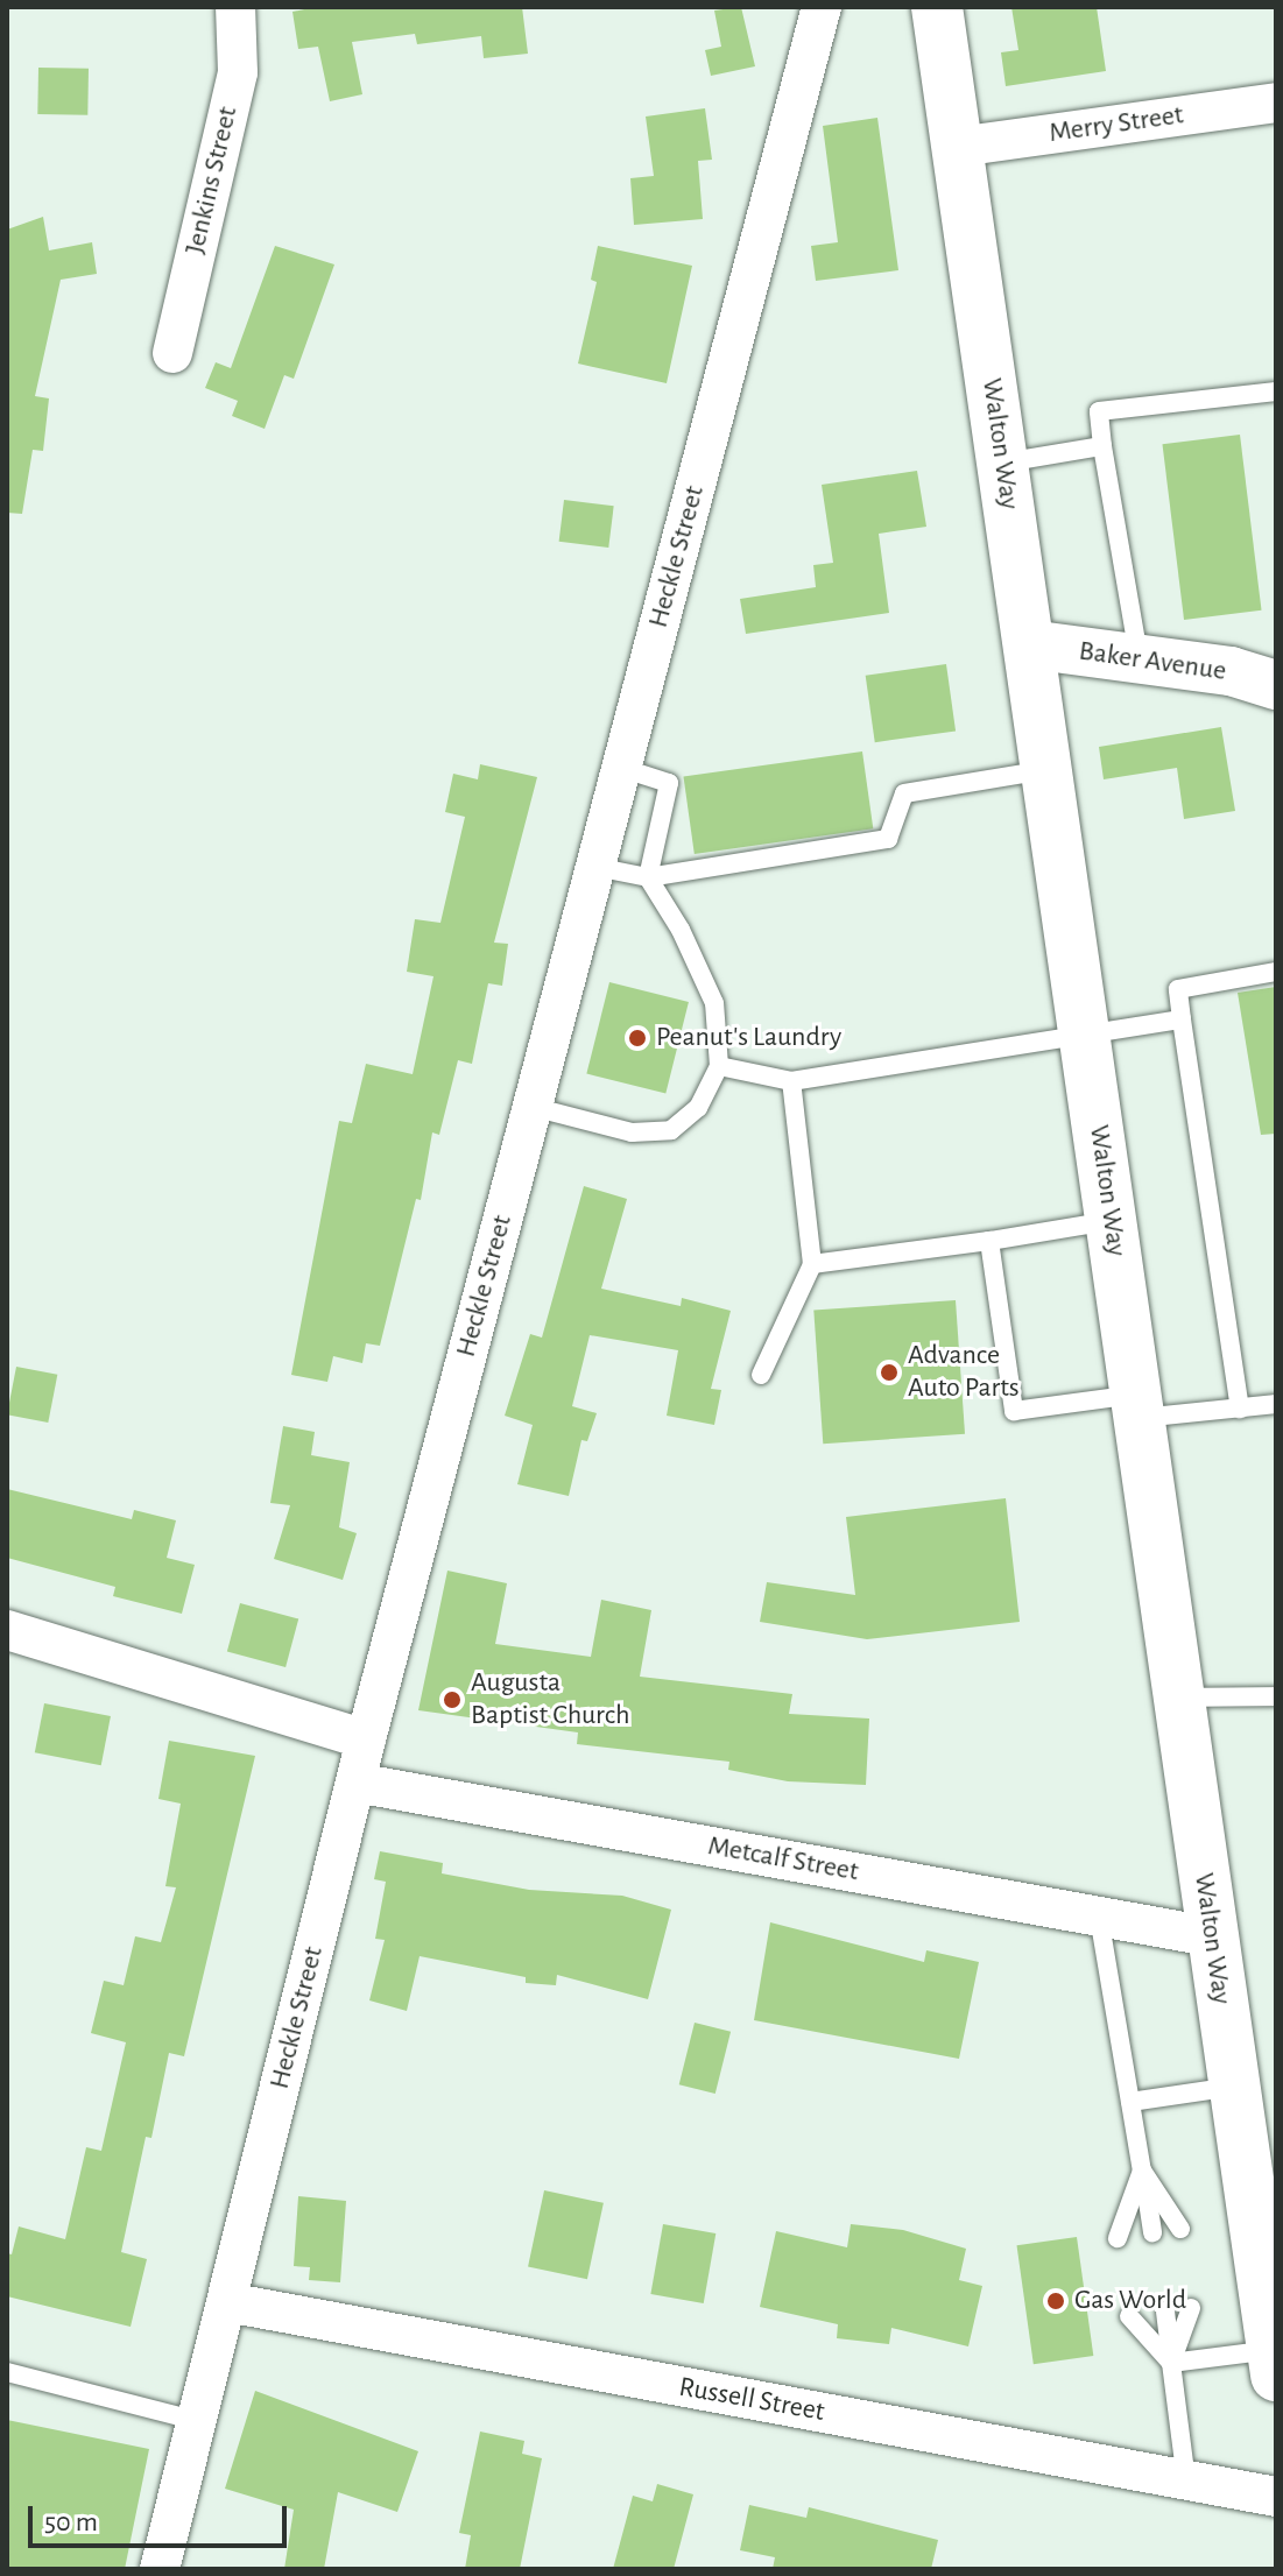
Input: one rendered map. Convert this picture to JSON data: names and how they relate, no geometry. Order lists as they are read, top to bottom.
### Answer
{
  "streets": {
    "main road": ["Walton Way"],
    "street": [
      "Merry Street",
      "Jenkins Street",
      "Heckle Street",
      "Baker Avenue",
      "Metcalf Street",
      "Russell Street"
    ]
  },
  "crossings": [
    ["Merry Street", "Walton Way"],
    ["Walton Way", "Baker Avenue"],
    ["Walton Way", "Metcalf Street"],
    ["Heckle Street", "Metcalf Street"],
    ["Heckle Street", "Russell Street"]
  ],
  "places": [
    "Peanut's Laundry",
    "Advance Auto Parts",
    "Augusta Baptist Church",
    "Gas World"
  ],
  "scale_bar": "50 m"
}
